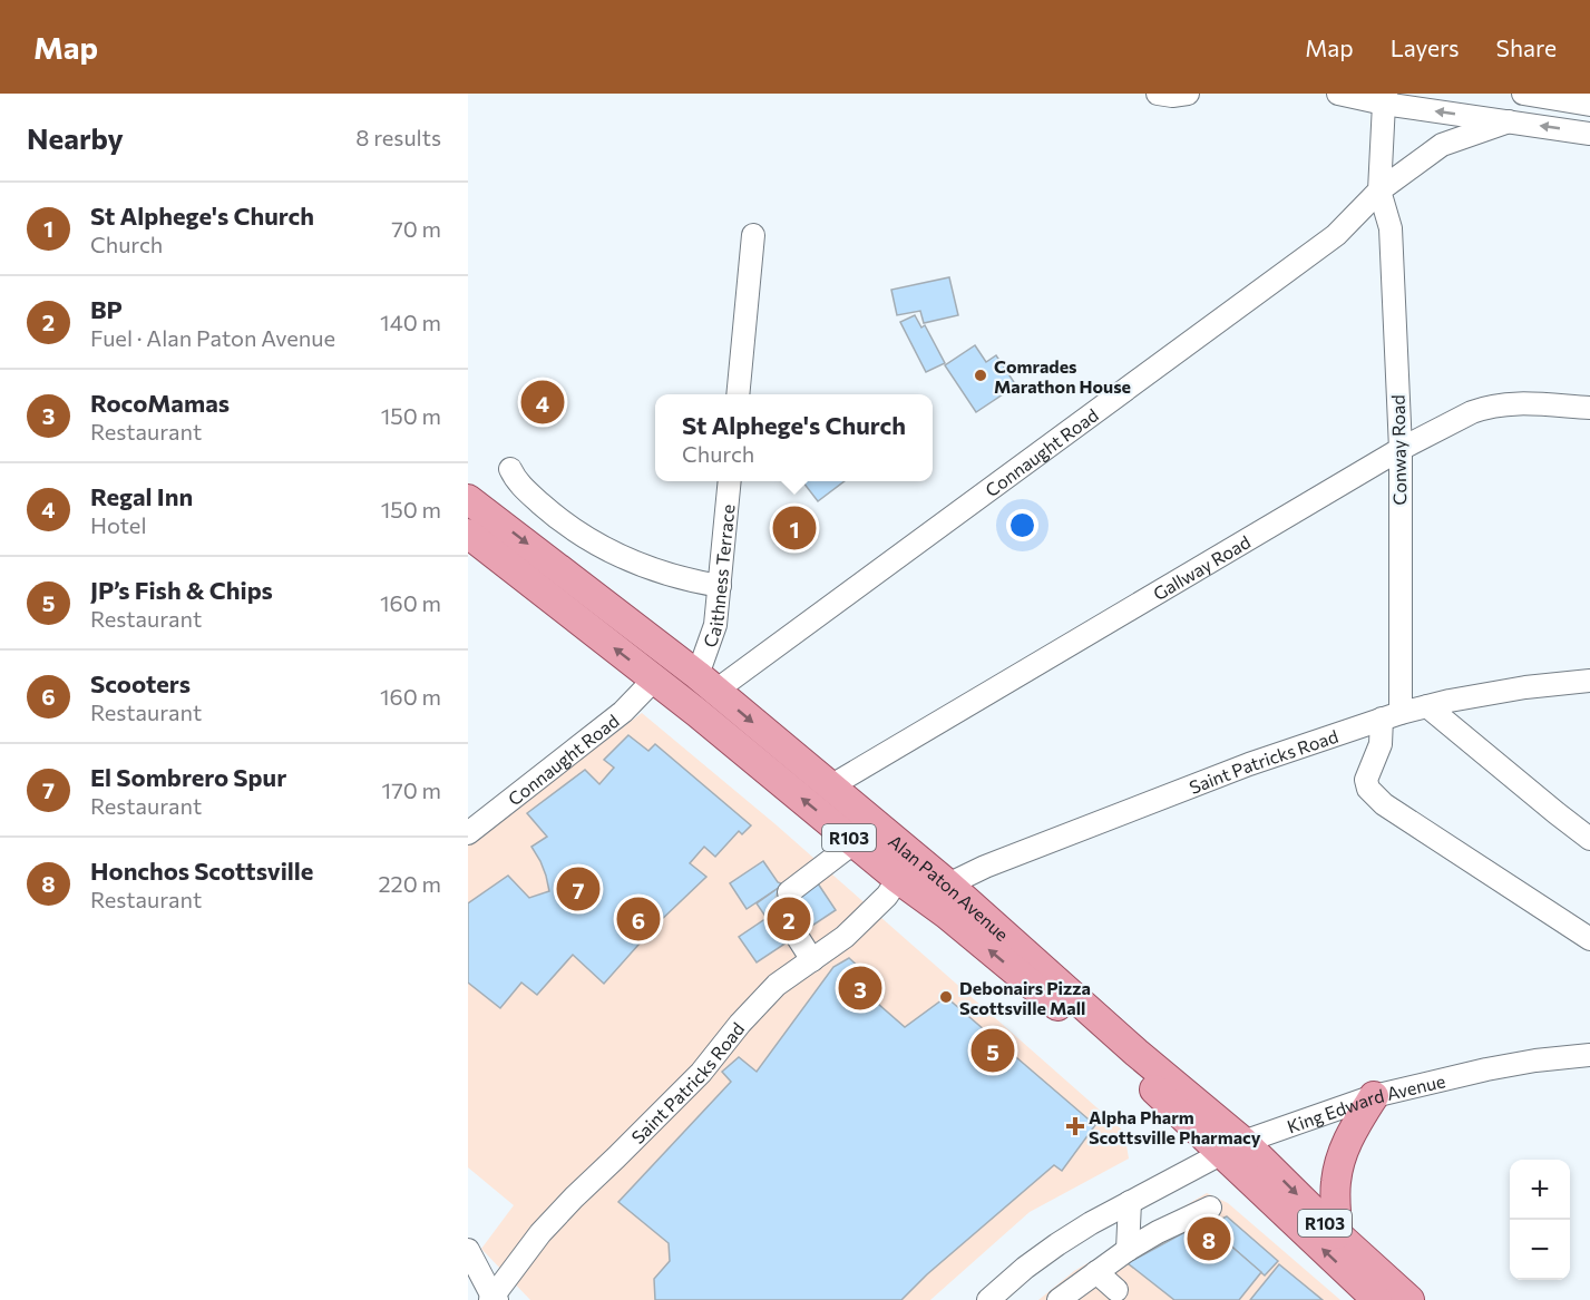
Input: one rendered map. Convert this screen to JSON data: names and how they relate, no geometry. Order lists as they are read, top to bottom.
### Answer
{
  "streets": {
    "main road": ["R103", "Alan Paton Avenue"],
    "street": [
      "Conway Road",
      "Connaught Road",
      "Gallway Road",
      "Caithness Terrace",
      "Saint Patricks Road",
      "King Edward Avenue"
    ]
  },
  "crossings": [
    ["Conway Road", "Connaught Road"],
    ["Conway Road", "Gallway Road"],
    ["Conway Road", "Saint Patricks Road"],
    ["Connaught Road", "Caithness Terrace"],
    ["Connaught Road", "Alan Paton Avenue"],
    ["Gallway Road", "Alan Paton Avenue"],
    ["Caithness Terrace", "Alan Paton Avenue"],
    ["Saint Patricks Road", "Alan Paton Avenue"],
    ["Alan Paton Avenue", "King Edward Avenue"]
  ],
  "places": {
    "other": ["Comrades Marathon House", "Debonairs Pizza Scottsville Mall"],
    "health": ["Alpha Pharm Scottsville Pharmacy"]
  },
  "page": {
    "header": "Map",
    "nav": ["Map", "Layers", "Share"],
    "heading": ["Nearby", "8 results"],
    "list": [
      {
        "mark": "1",
        "name": "St Alphege's Church",
        "note": "Church",
        "value": "70 m"
      },
      {
        "mark": "2",
        "name": "BP",
        "note": "Fuel · Alan Paton Avenue",
        "value": "140 m"
      },
      {
        "mark": "3",
        "name": "RocoMamas",
        "note": "Restaurant",
        "value": "150 m"
      },
      {
        "mark": "4",
        "name": "Regal Inn",
        "note": "Hotel",
        "value": "150 m"
      },
      {
        "mark": "5",
        "name": "JP’s Fish & Chips",
        "note": "Restaurant",
        "value": "160 m"
      },
      {
        "mark": "6",
        "name": "Scooters",
        "note": "Restaurant",
        "value": "160 m"
      },
      {
        "mark": "7",
        "name": "El Sombrero Spur",
        "note": "Restaurant",
        "value": "170 m"
      },
      {
        "mark": "8",
        "name": "Honchos Scottsville",
        "note": "Restaurant",
        "value": "220 m"
      }
    ],
    "pins": [
      "4",
      "1",
      "7",
      "2",
      "6",
      "3",
      "5",
      "8"
    ],
    "popup": ["St Alphege's Church", "Church"],
    "map_buttons": ["+", "−"]
  }
}
